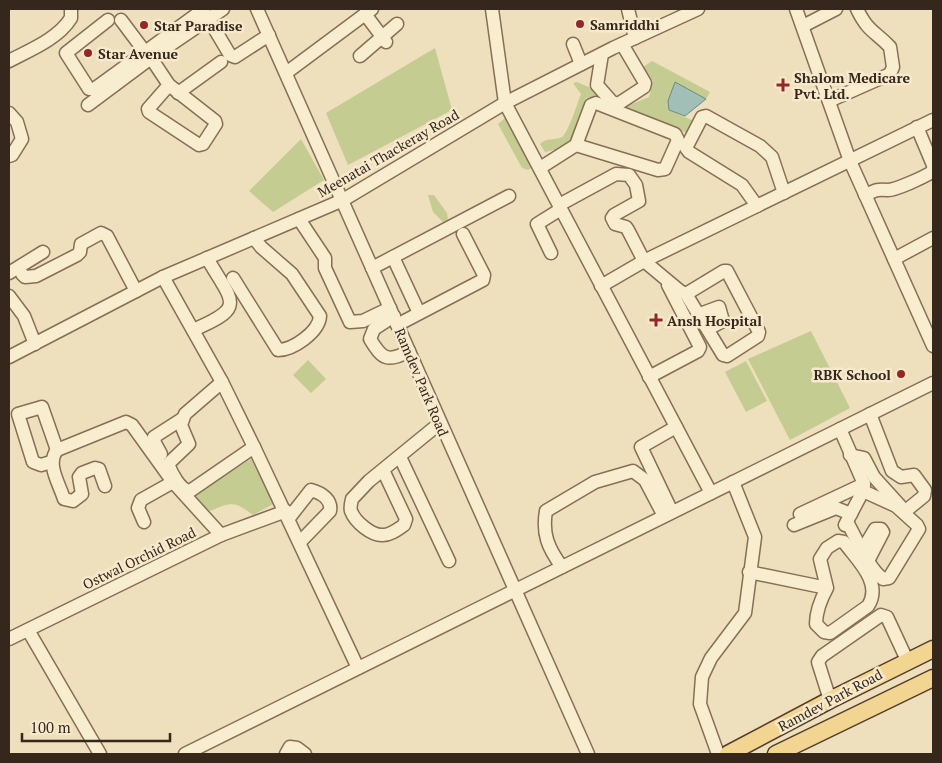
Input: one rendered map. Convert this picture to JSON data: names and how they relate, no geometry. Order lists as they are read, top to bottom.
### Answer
{
  "streets": {
    "main road": ["Ramdev Park Road"],
    "street": ["Meenatai Thackeray Road", "Ostwal Orchid Road"]
  },
  "crossings": [
    ["Meenatai Thackeray Road", "Ramdev Park Road"]
  ],
  "places": {
    "other": [
      "Samriddhi",
      "Star Paradise",
      "Star Avenue",
      "RBK School"
    ],
    "health": ["Shalom Medicare Pvt. Ltd.", "Ansh Hospital"]
  },
  "scale_bar": "100 m"
}
